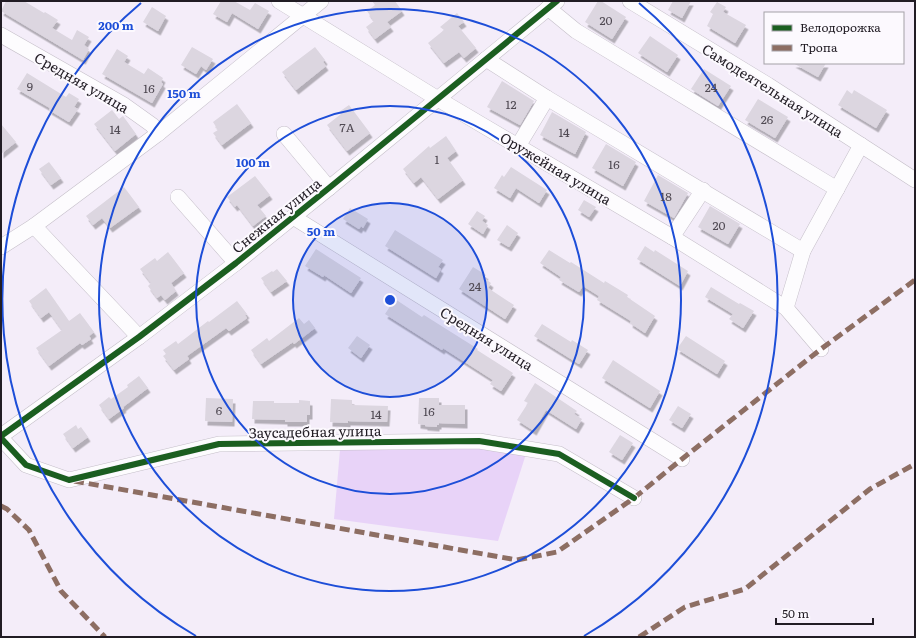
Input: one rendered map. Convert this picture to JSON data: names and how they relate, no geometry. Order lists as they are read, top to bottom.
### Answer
{
  "streets": {
    "street": [
      "Средняя улица",
      "Самодеятельная улица",
      "Оружейная улица",
      "Снежная улица",
      "Заусадебная улица"
    ]
  },
  "crossings": [
    ["Средняя улица", "Снежная улица"],
    ["Оружейная улица", "Снежная улица"],
    ["Снежная улица", "Заусадебная улица"]
  ],
  "house_numbers": [
    "20",
    "9",
    "24",
    "16",
    "12",
    "26",
    "7А",
    "14",
    "14",
    "1",
    "16",
    "18",
    "20",
    "24",
    "6",
    "16",
    "14"
  ],
  "legend": ["Велодорожка", "Тропа"],
  "scale_bar": "50 m",
  "rings": [
    "200 m",
    "150 m",
    "100 m",
    "50 m"
  ]
}
